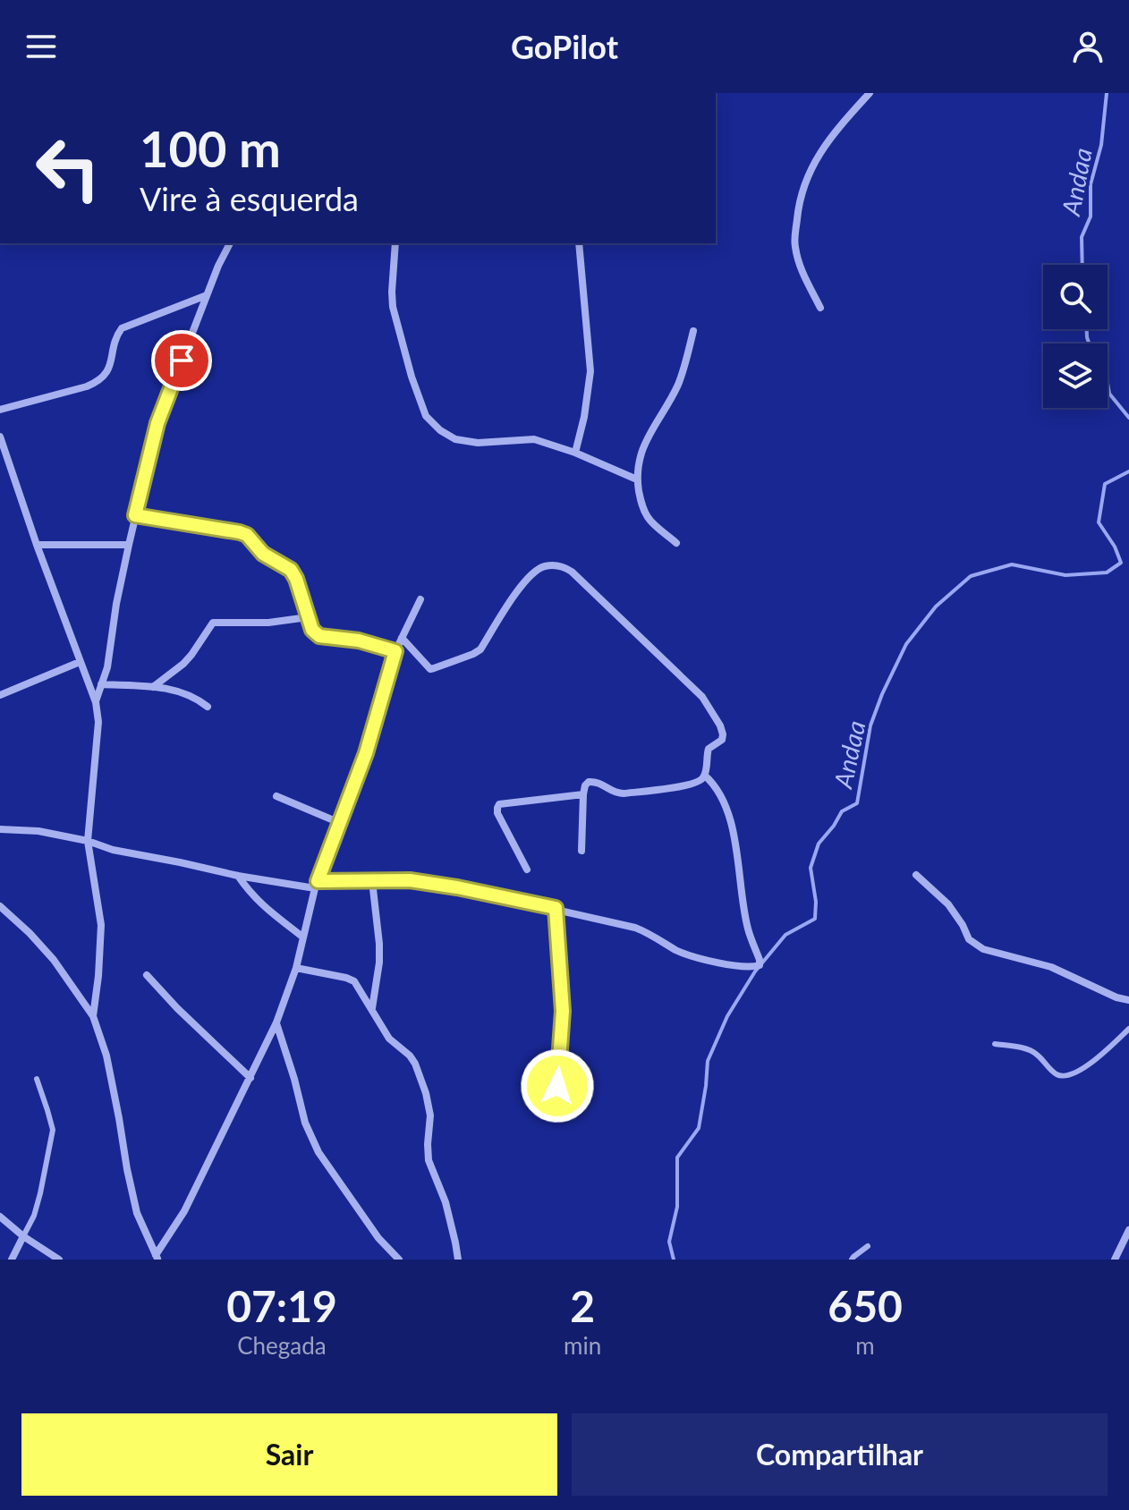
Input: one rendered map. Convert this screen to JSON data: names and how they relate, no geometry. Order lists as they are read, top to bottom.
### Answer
{
  "water": ["Andaa"],
  "page": {
    "header": "GoPilot",
    "turn": ["100 m", "Vire à esquerda"],
    "eta": [
      "07:19",
      "Chegada",
      "2",
      "min",
      "650",
      "m"
    ],
    "buttons": ["Sair", "Compartilhar"]
  }
}
